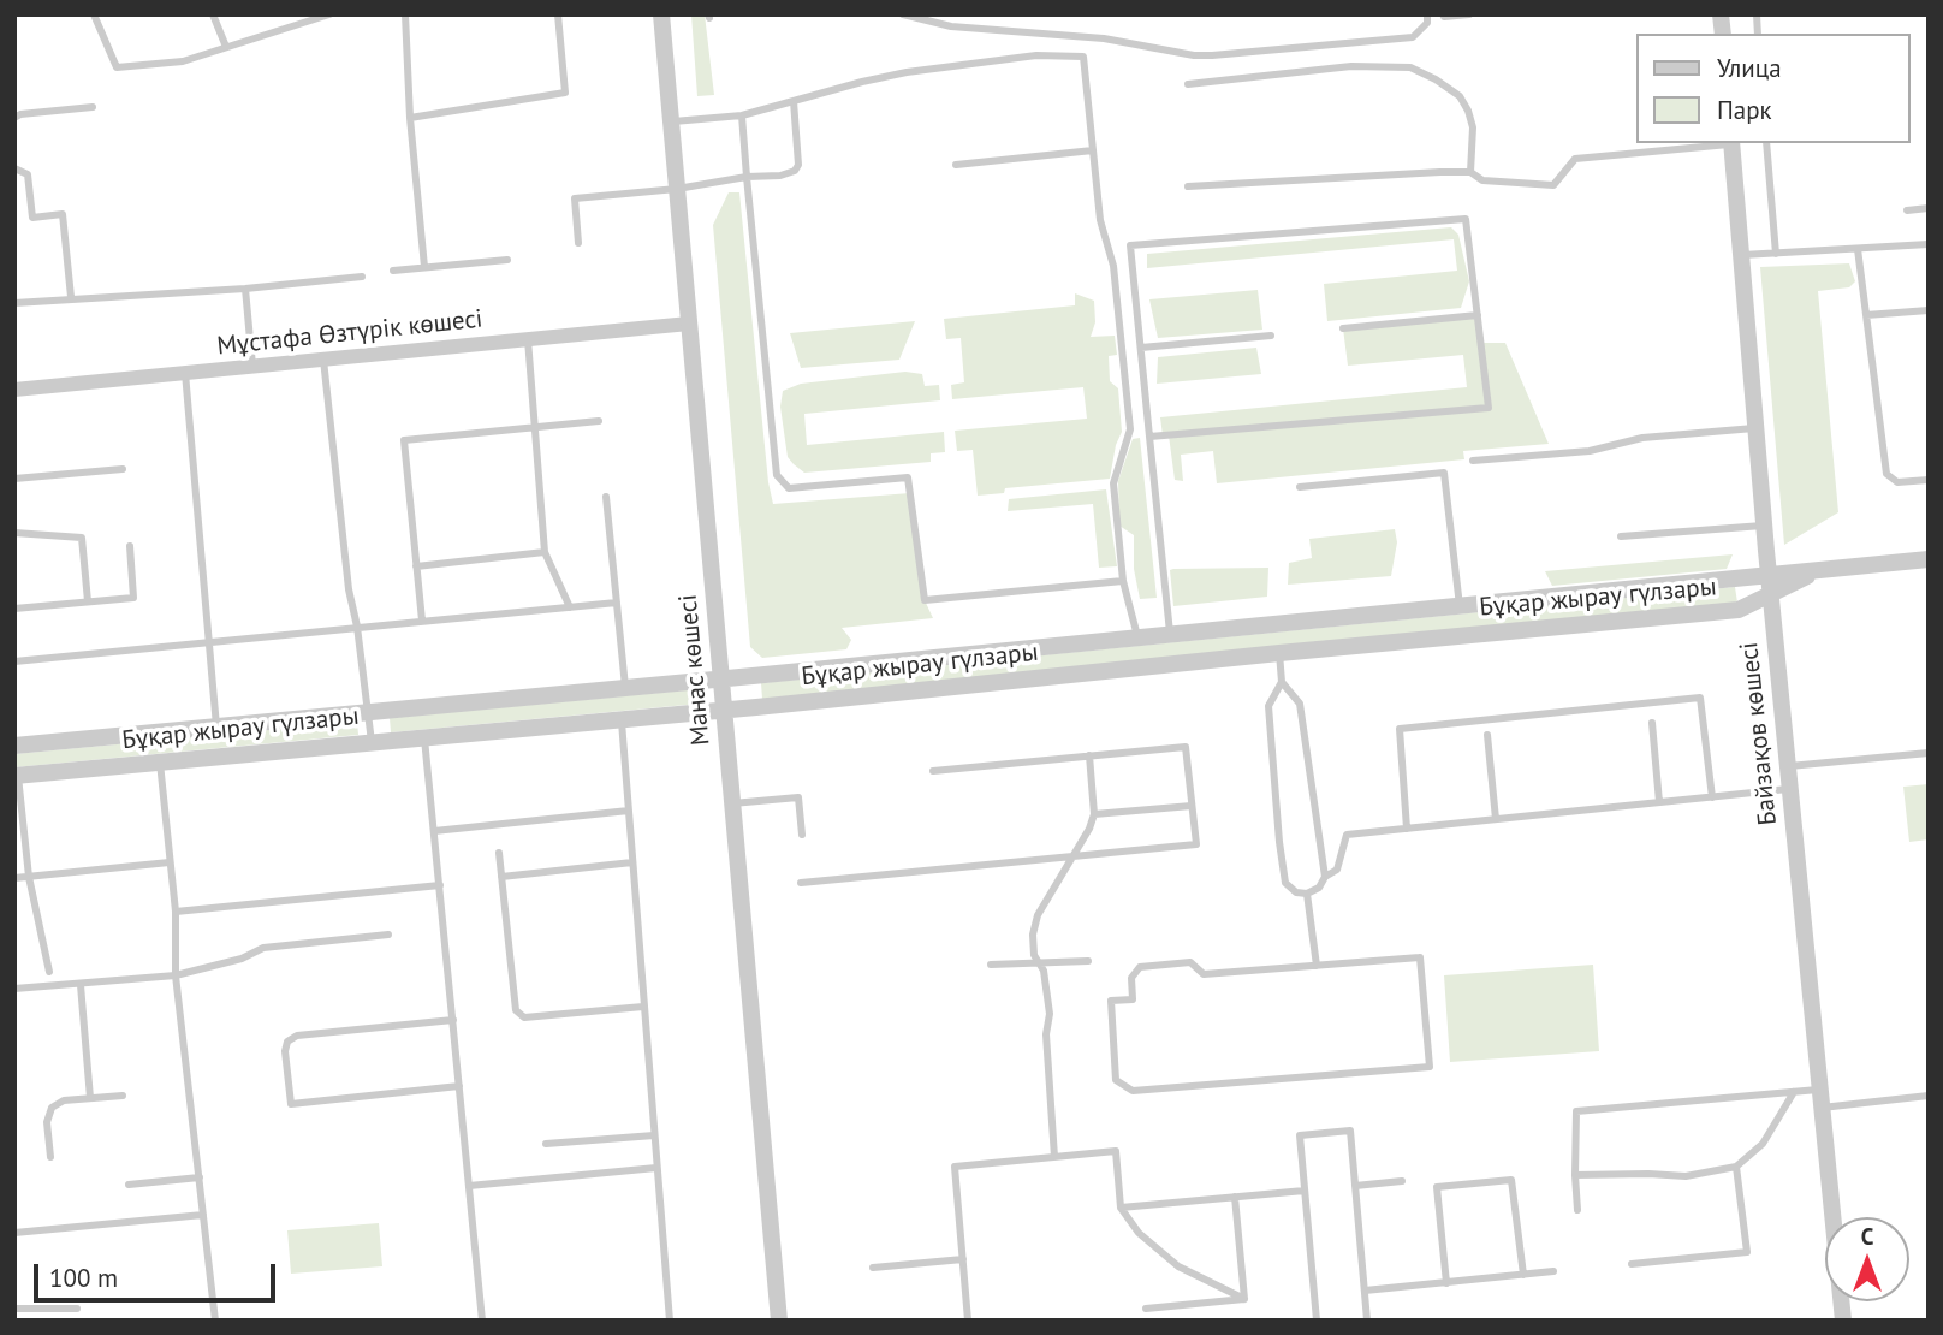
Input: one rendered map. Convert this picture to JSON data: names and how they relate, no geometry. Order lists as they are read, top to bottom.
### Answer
{
  "streets": {
    "street": [
      "Мұстафа Өзтүрік көшесі",
      "Бұқар жырау гүлзары",
      "Манас көшесі",
      "Байзақов көшесі"
    ]
  },
  "crossings": [
    ["Мұстафа Өзтүрік көшесі", "Манас көшесі"],
    ["Бұқар жырау гүлзары", "Манас көшесі"],
    ["Бұқар жырау гүлзары", "Байзақов көшесі"]
  ],
  "legend": ["Улица", "Парк"],
  "scale_bar": "100 m",
  "north": "top"
}
